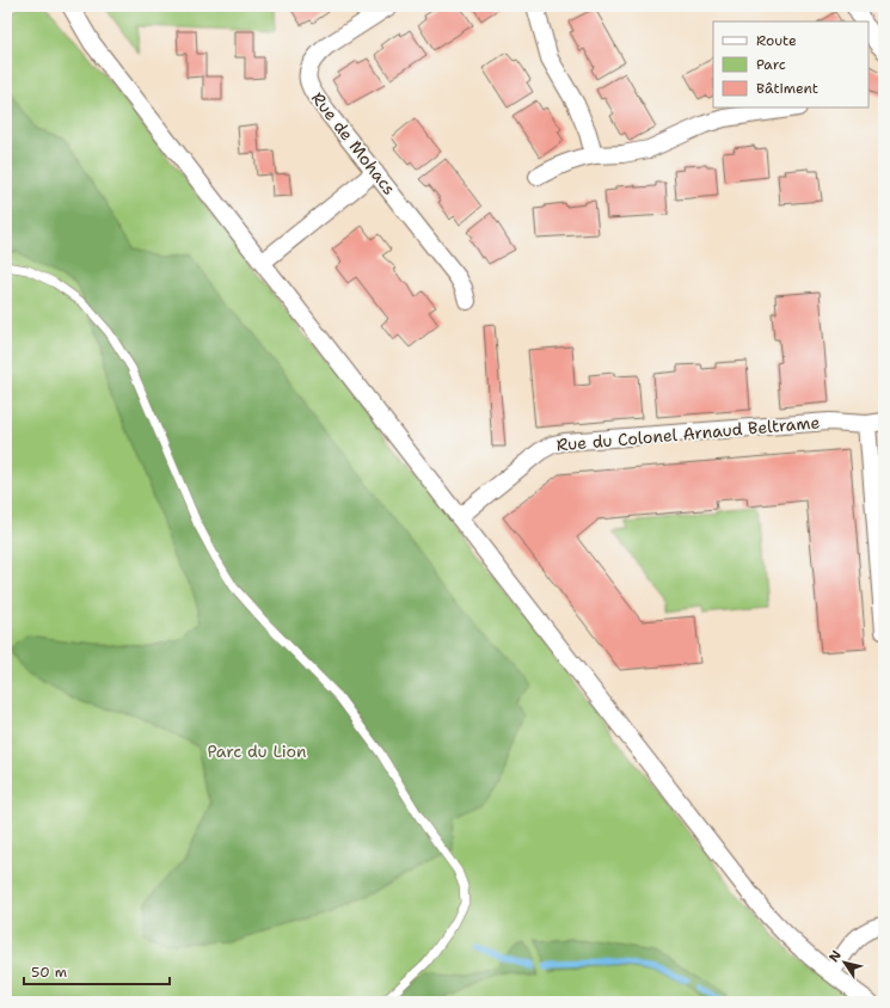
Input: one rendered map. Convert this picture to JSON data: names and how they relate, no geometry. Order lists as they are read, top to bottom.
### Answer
{
  "streets": {
    "street": ["Rue de Mohacs", "Rue du Colonel Arnaud Beltrame"]
  },
  "parks": ["Parc du Lion"],
  "legend": ["Route", "Parc", "Bâtiment"],
  "scale_bar": "50 m",
  "north": "top left"
}
